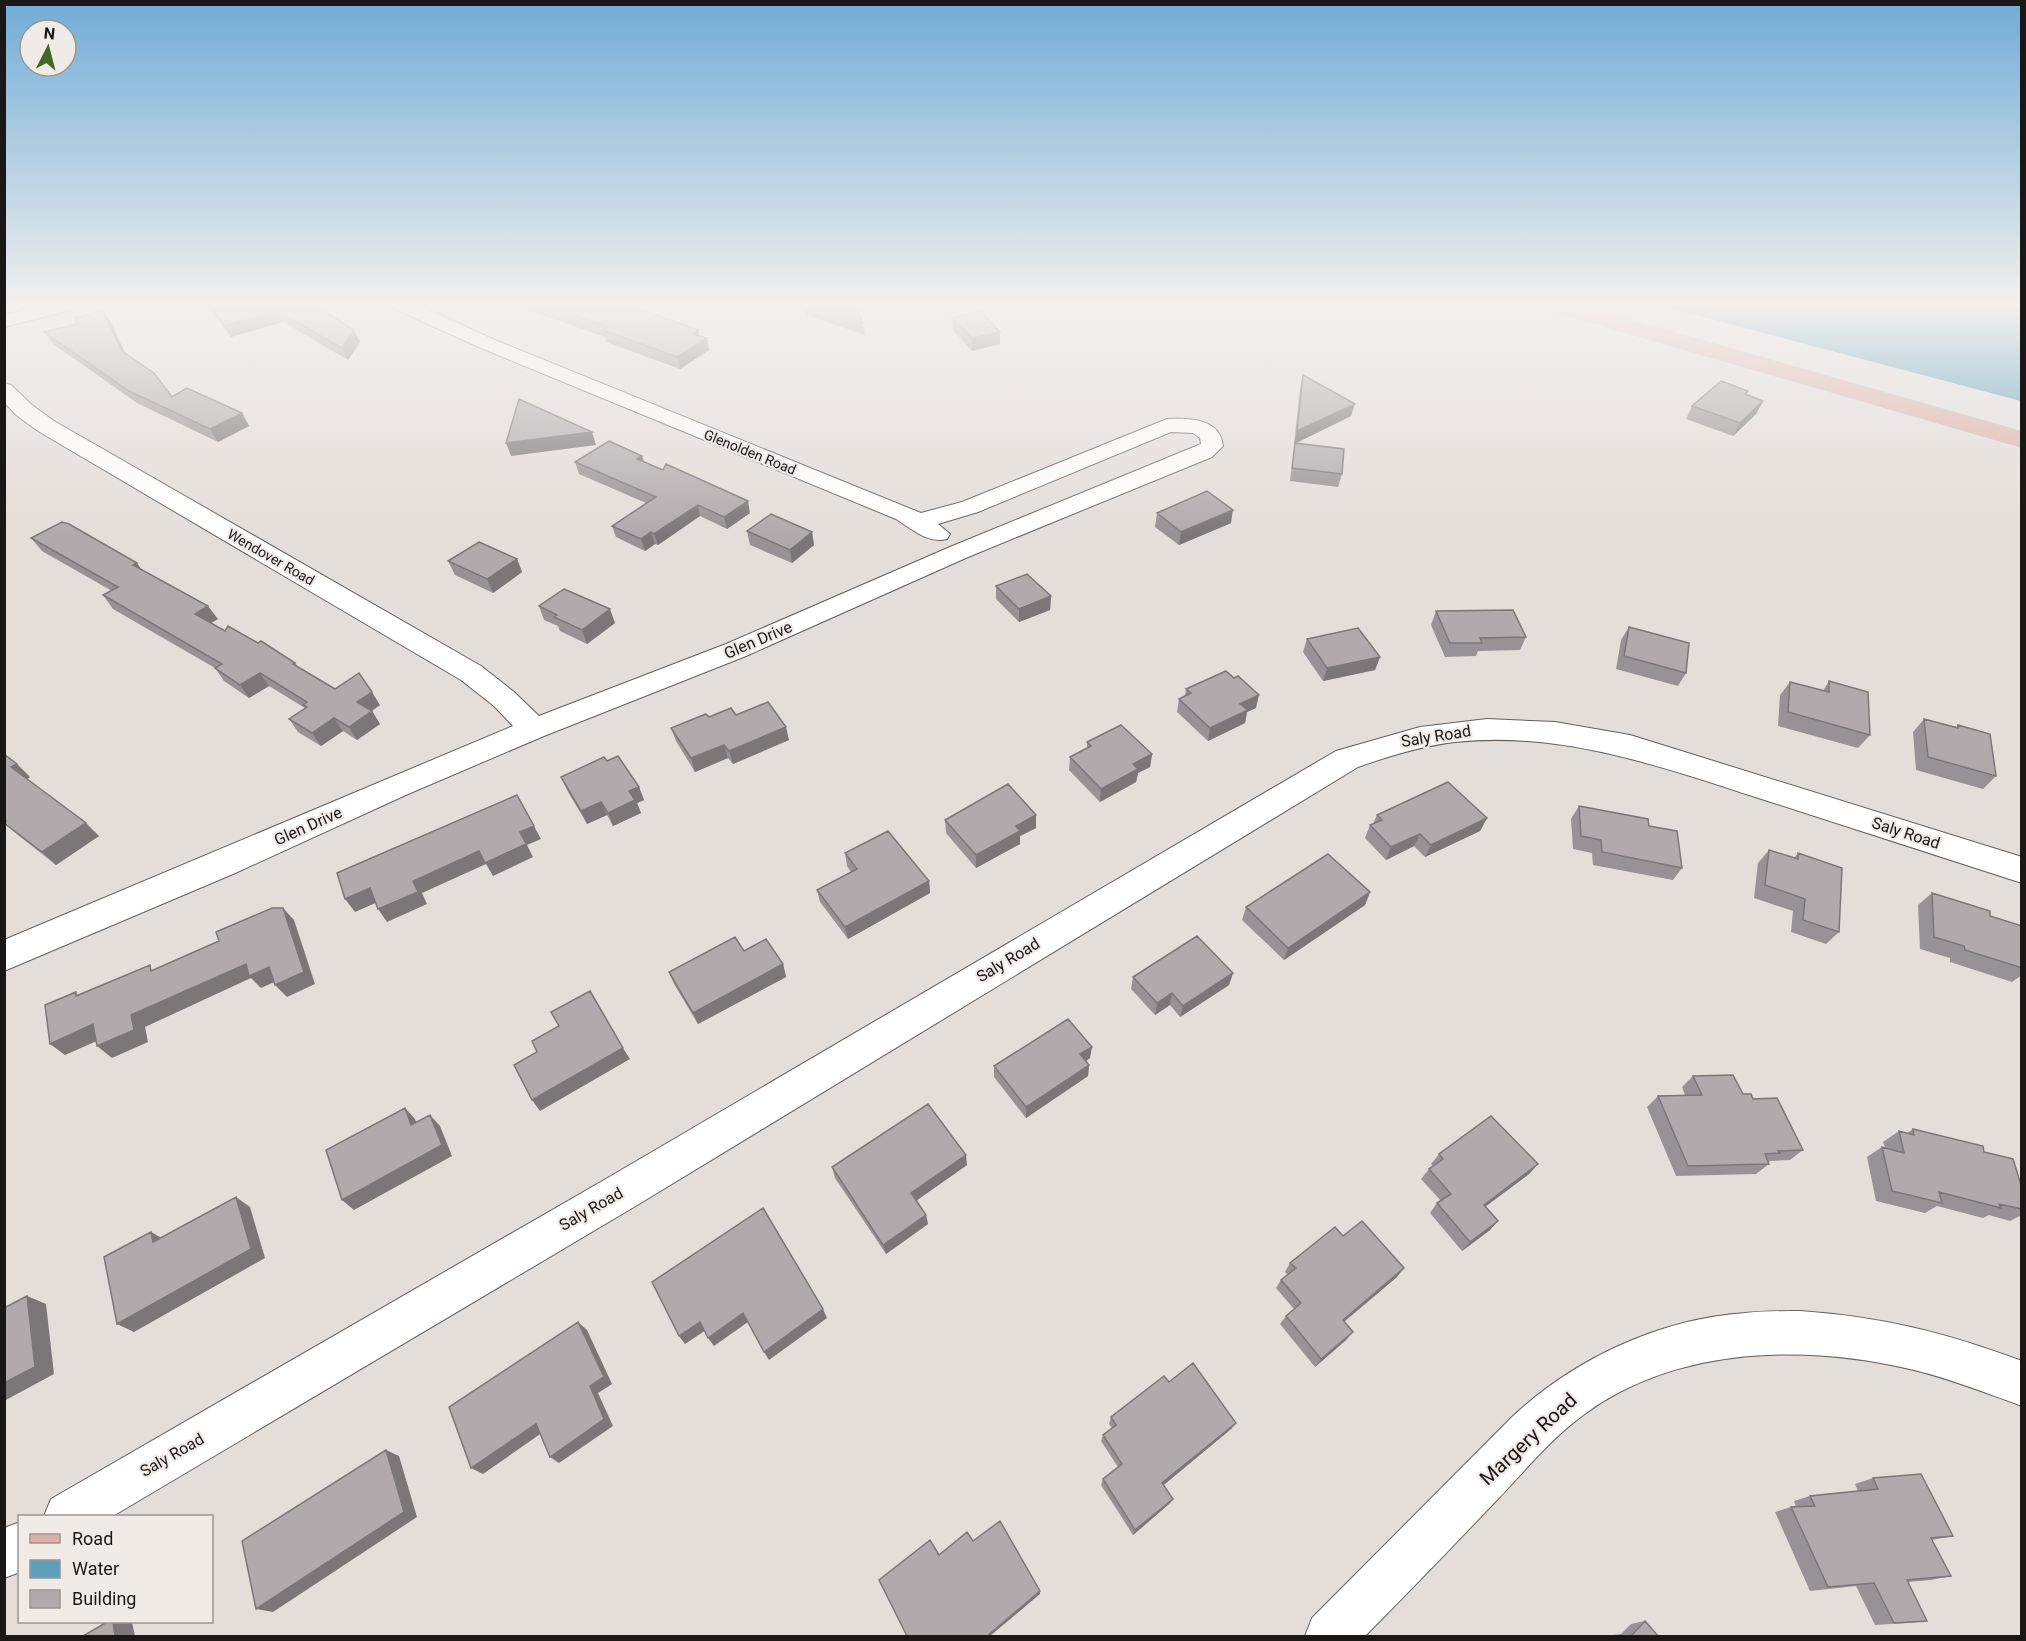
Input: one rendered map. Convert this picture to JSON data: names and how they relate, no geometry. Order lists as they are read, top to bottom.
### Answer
{
  "streets": {
    "street": [
      "Glenolden Road",
      "Wendover Road",
      "Glen Drive",
      "Saly Road",
      "Margery Road"
    ]
  },
  "crossings": [
    ["Glenolden Road", "Glen Drive"],
    ["Wendover Road", "Glen Drive"]
  ],
  "legend": ["Road", "Water", "Building"],
  "north": "top"
}
